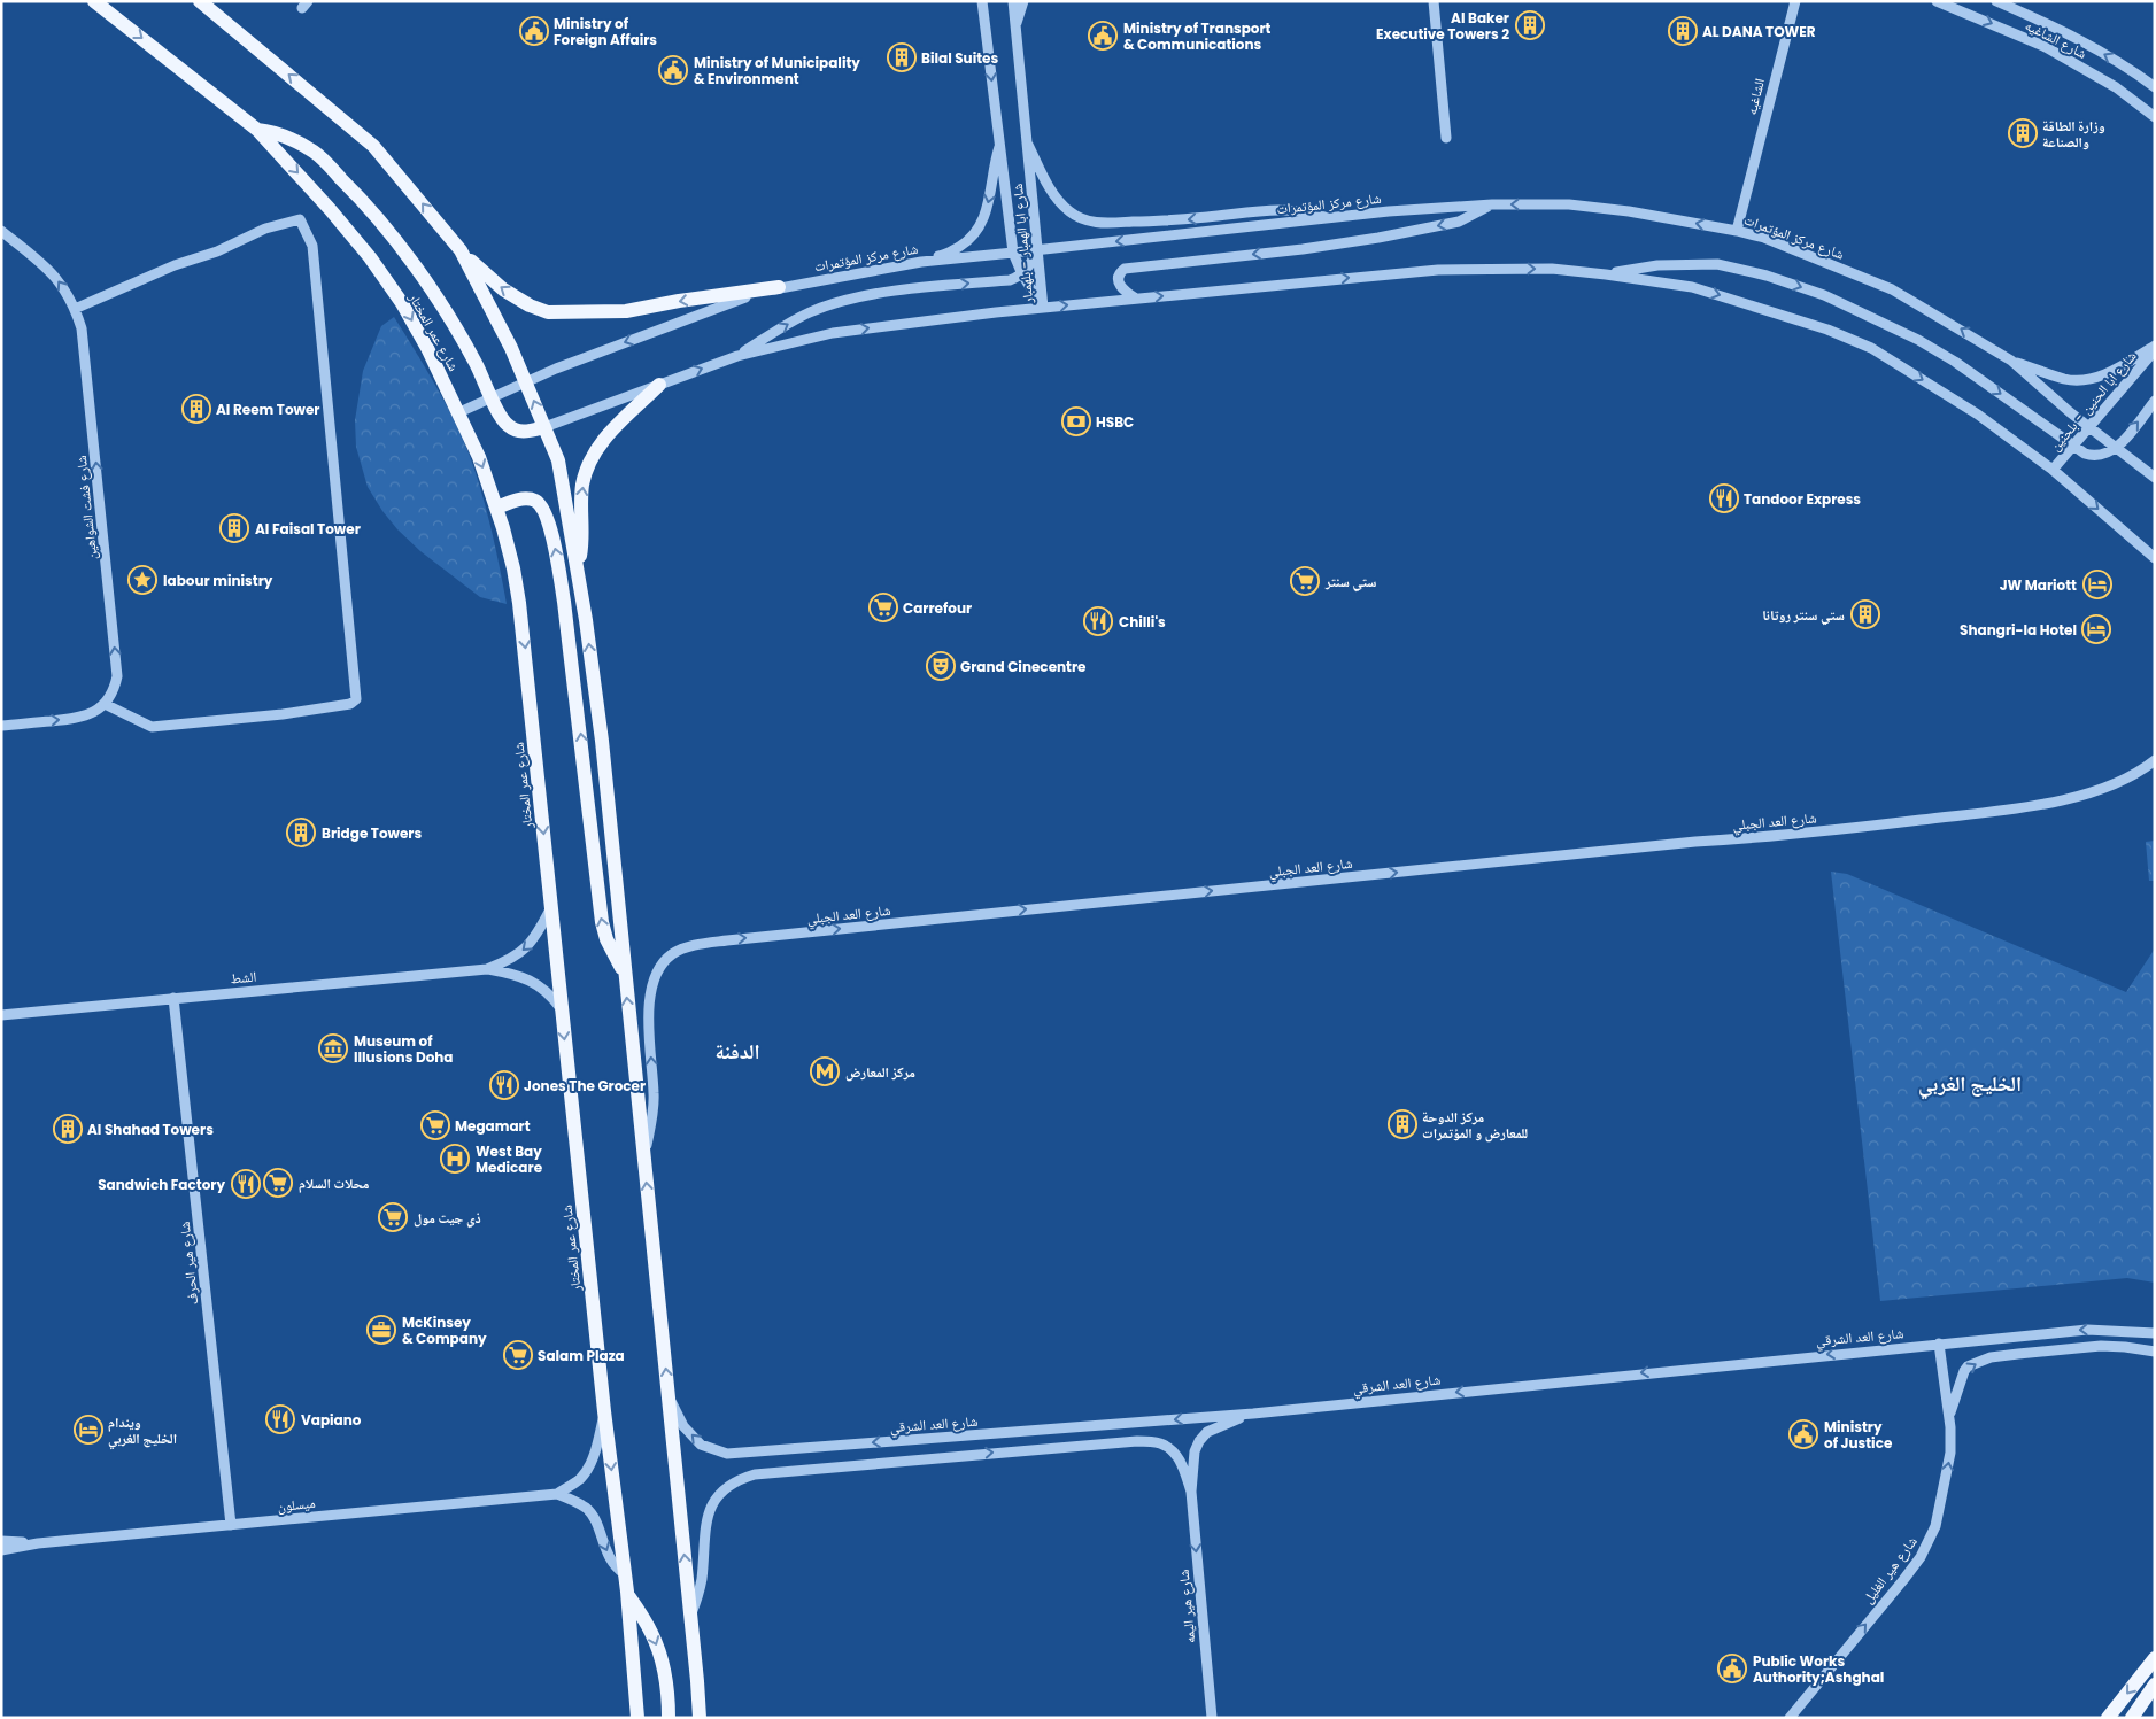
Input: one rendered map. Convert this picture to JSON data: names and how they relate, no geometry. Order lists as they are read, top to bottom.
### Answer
{
  "streets": {
    "main road": ["شارع عمر المختار"],
    "street": [
      "شارع الشاغيه",
      "الشاغيه",
      "شارع مركز المؤتمرات",
      "شارع ابا الهمبار - بلهمبار",
      "شارع ابا الحنين - بلحنين",
      "شارع فشت الشواهين",
      "شارع العد الجبلي",
      "الشط",
      "شارع هير الحرف",
      "شارع العد الشرقي",
      "ميسلون",
      "شارع هير الغليل",
      "شارع هير اليمه"
    ]
  },
  "crossings": [
    ["الشاغيه", "شارع مركز المؤتمرات"],
    ["شارع مركز المؤتمرات", "شارع ابا الهمبار - بلهمبار"],
    ["شارع مركز المؤتمرات", "شارع عمر المختار"],
    ["شارع مركز المؤتمرات", "شارع ابا الحنين - بلحنين"],
    ["شارع عمر المختار", "الشط"],
    ["شارع عمر المختار", "ميسلون"],
    ["الشط", "شارع هير الحرف"],
    ["شارع هير الحرف", "ميسلون"],
    ["شارع العد الشرقي", "شارع هير الغليل"],
    ["شارع العد الشرقي", "شارع هير اليمه"]
  ],
  "one_way": [
    "شارع فشت الشواهين",
    "شارع العد الجبلي",
    "شارع العد الشرقي",
    "شارع هير الغليل"
  ],
  "districts": ["الدفنة", "الخليج الغربي"],
  "places": {
    "building": [
      "Al Baker Executive Towers 2",
      "AL DANA TOWER",
      "Bilal Suites",
      "وزارة الطاقة والصناعة",
      "Al Reem Tower",
      "Al Faisal Tower",
      "ستي سنتر روتانا",
      "Bridge Towers",
      "مركز الدوحة للمعارض و المؤتمرات",
      "Al Shahad Towers"
    ],
    "public building": [
      "Ministry of Foreign Affairs",
      "Ministry of Transport & Communications",
      "Ministry of Municipality & Environment",
      "Ministry of Justice",
      "Public Works Authority;Ashghal"
    ],
    "bank": ["HSBC"],
    "restaurant": [
      "Tandoor Express",
      "Chilli's",
      "Jones The Grocer",
      "Sandwich Factory",
      "Vapiano"
    ],
    "place": ["labour ministry"],
    "supermarket": [
      "ستي سنتر",
      "Carrefour",
      "Megamart",
      "محلات السلام",
      "ذي جيت مول",
      "Salam Plaza"
    ],
    "hotel": ["JW Mariott", "Shangri-la Hotel", "ويندام الخليج الغربي"],
    "theatre": ["Grand Cinecentre"],
    "museum": ["Museum of Illusions Doha"],
    "metro station": ["مركز المعارض"],
    "hospital": ["West Bay Medicare"],
    "office": ["McKinsey & Company"]
  }
}
